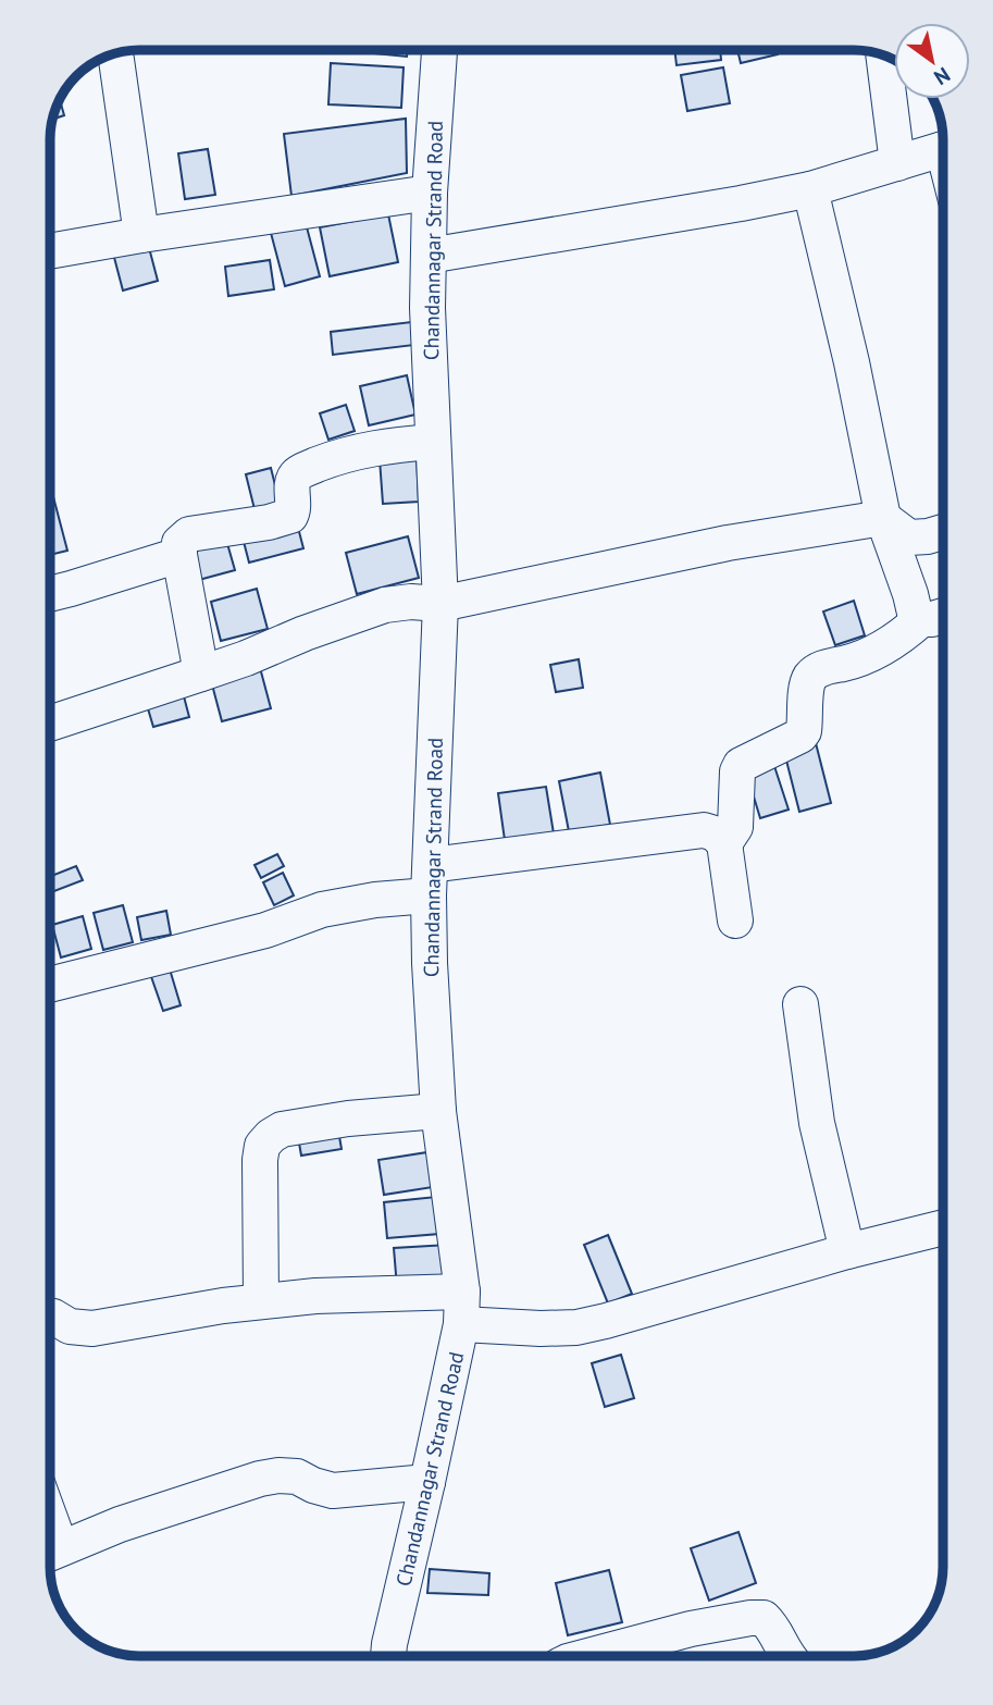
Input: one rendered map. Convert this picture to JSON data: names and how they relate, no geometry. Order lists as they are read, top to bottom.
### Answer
{
  "streets": {
    "street": ["Chandannagar Strand Road"]
  },
  "north": "bottom right"
}
